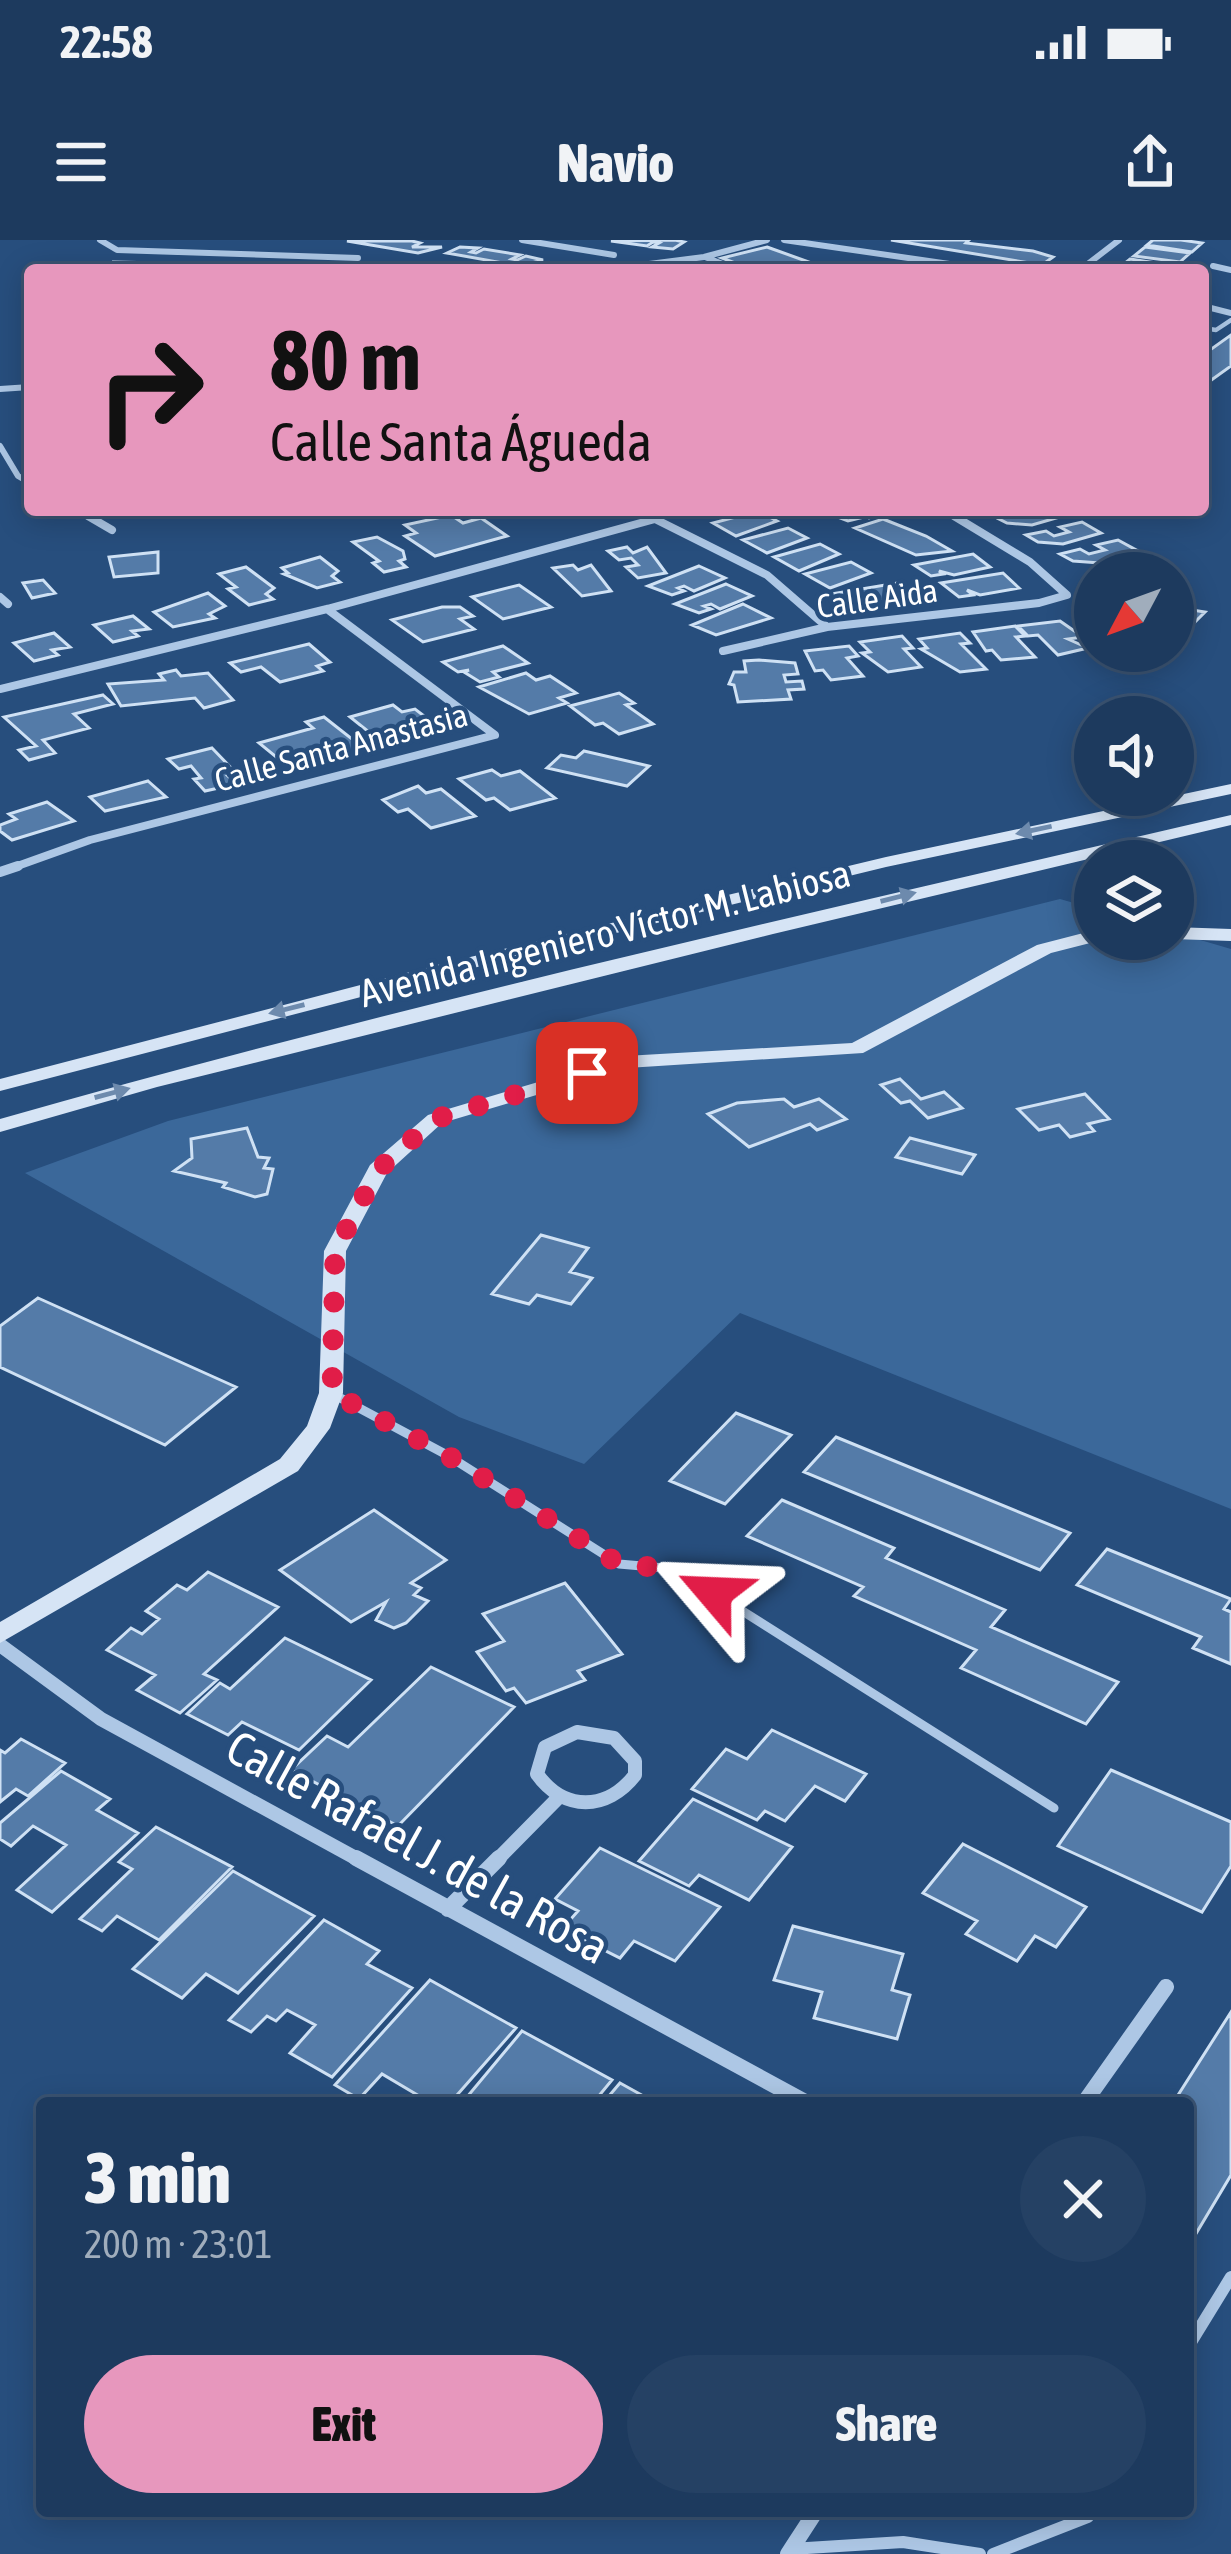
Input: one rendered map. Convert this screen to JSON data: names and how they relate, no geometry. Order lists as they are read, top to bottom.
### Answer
{
  "streets": {
    "main road": ["Avenida Ingeniero Víctor M. Labiosa"],
    "street": ["Calle Aida", "Calle Santa Anastasia", "Calle Rafael J. de la Rosa"]
  },
  "north": "bottom left",
  "page": {
    "status": "22:58",
    "header": "Navio",
    "turn": ["80 m", "Calle Santa Águeda"],
    "heading": ["3 min", "200 m · 23:01"],
    "buttons": ["Exit", "Share"]
  }
}
